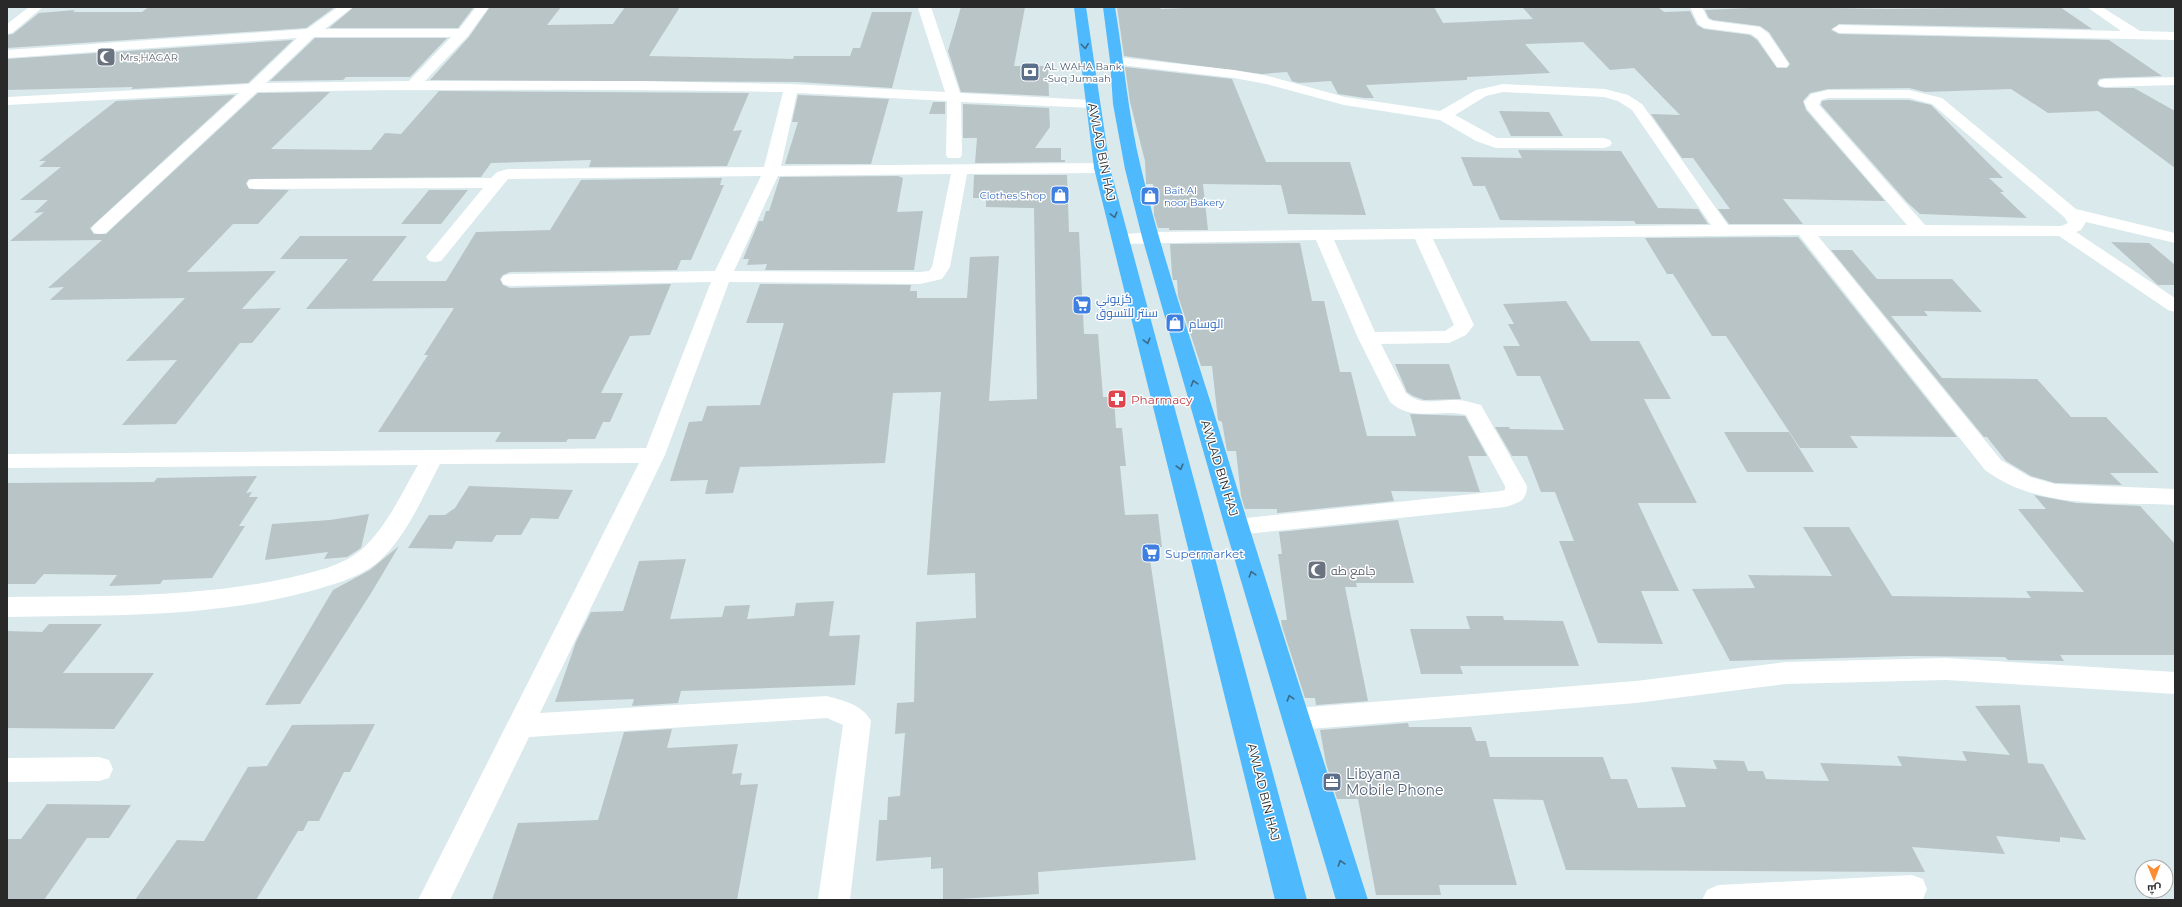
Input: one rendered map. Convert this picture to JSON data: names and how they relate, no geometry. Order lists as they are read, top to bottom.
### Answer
{
  "streets": {
    "main road": ["AWLAD BIN HAJ"]
  },
  "places": {
    "mosque": ["Mrs,HAGAR", "جامع طه"],
    "bank": ["AL WAHA Bank -Suq Jumaah"],
    "shop": ["Clothes Shop", "Bait Al noor Bakery", "الوسام"],
    "supermarket": ["كزيوني سنتر للتسوق", "Supermarket"],
    "pharmacy": ["Pharmacy"],
    "office": ["Libyana Mobile Phone"]
  },
  "north": "bottom"
}
